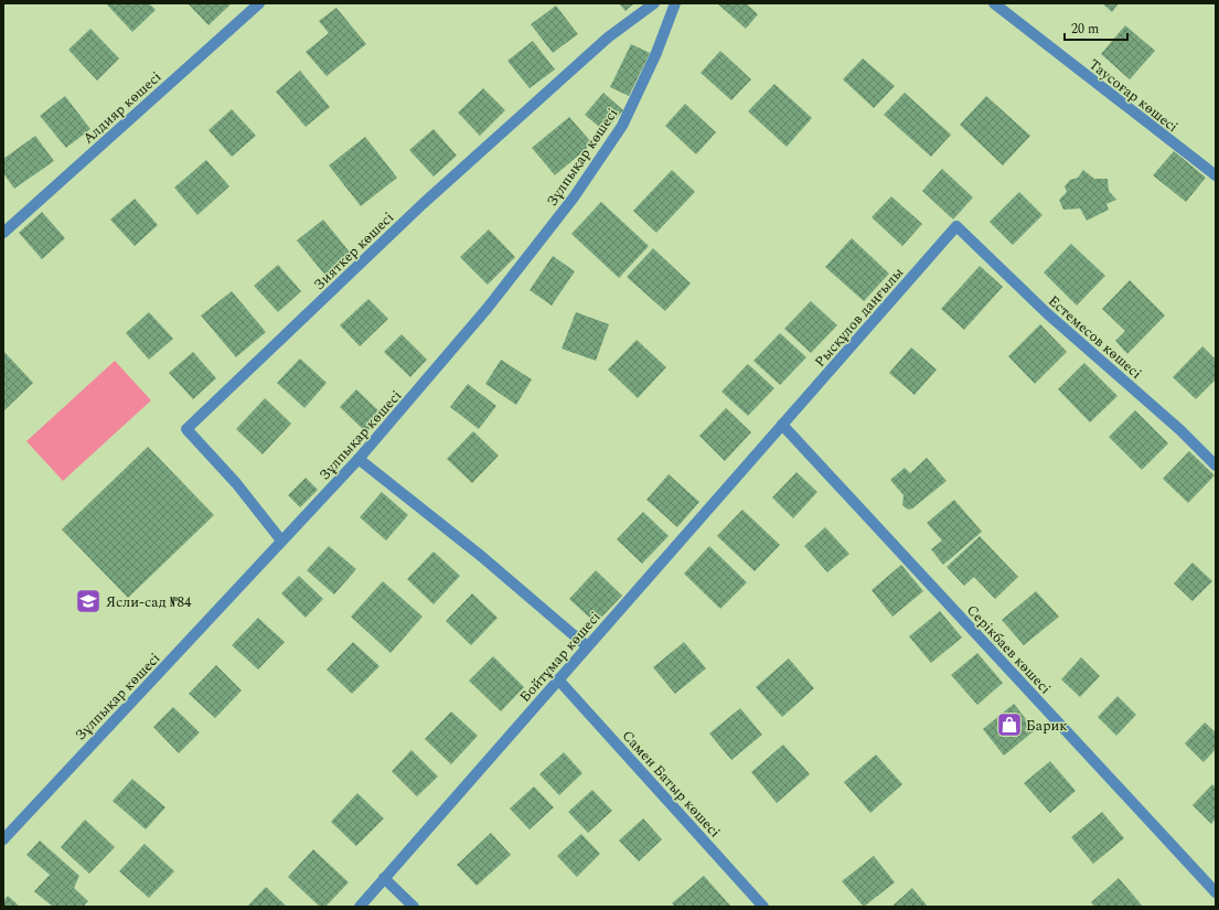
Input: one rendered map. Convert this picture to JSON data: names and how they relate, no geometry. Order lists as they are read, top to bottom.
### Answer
{
  "streets": {
    "street": [
      "Тауcоғар көшесі",
      "Алдияр көшесі",
      "Зұлпықар көшесі",
      "Зияткер көшесі",
      "Рысқұлов даңғылы",
      "Естемесов көшесі",
      "Серікбаев көшесі",
      "Бойтұмар көшесі",
      "Самен Батыр көшесі"
    ]
  },
  "crossings": [
    ["Зұлпықар көшесі", "Зияткер көшесі"],
    ["Рысқұлов даңғылы", "Естемесов көшесі"],
    ["Рысқұлов даңғылы", "Серікбаев көшесі"],
    ["Рысқұлов даңғылы", "Бойтұмар көшесі"],
    ["Серікбаев көшесі", "Бойтұмар көшесі"],
    ["Бойтұмар көшесі", "Самен Батыр көшесі"]
  ],
  "places": {
    "school or university": ["Ясли-сад №84"],
    "shop": ["Барик"]
  },
  "scale_bar": "20 m"
}
